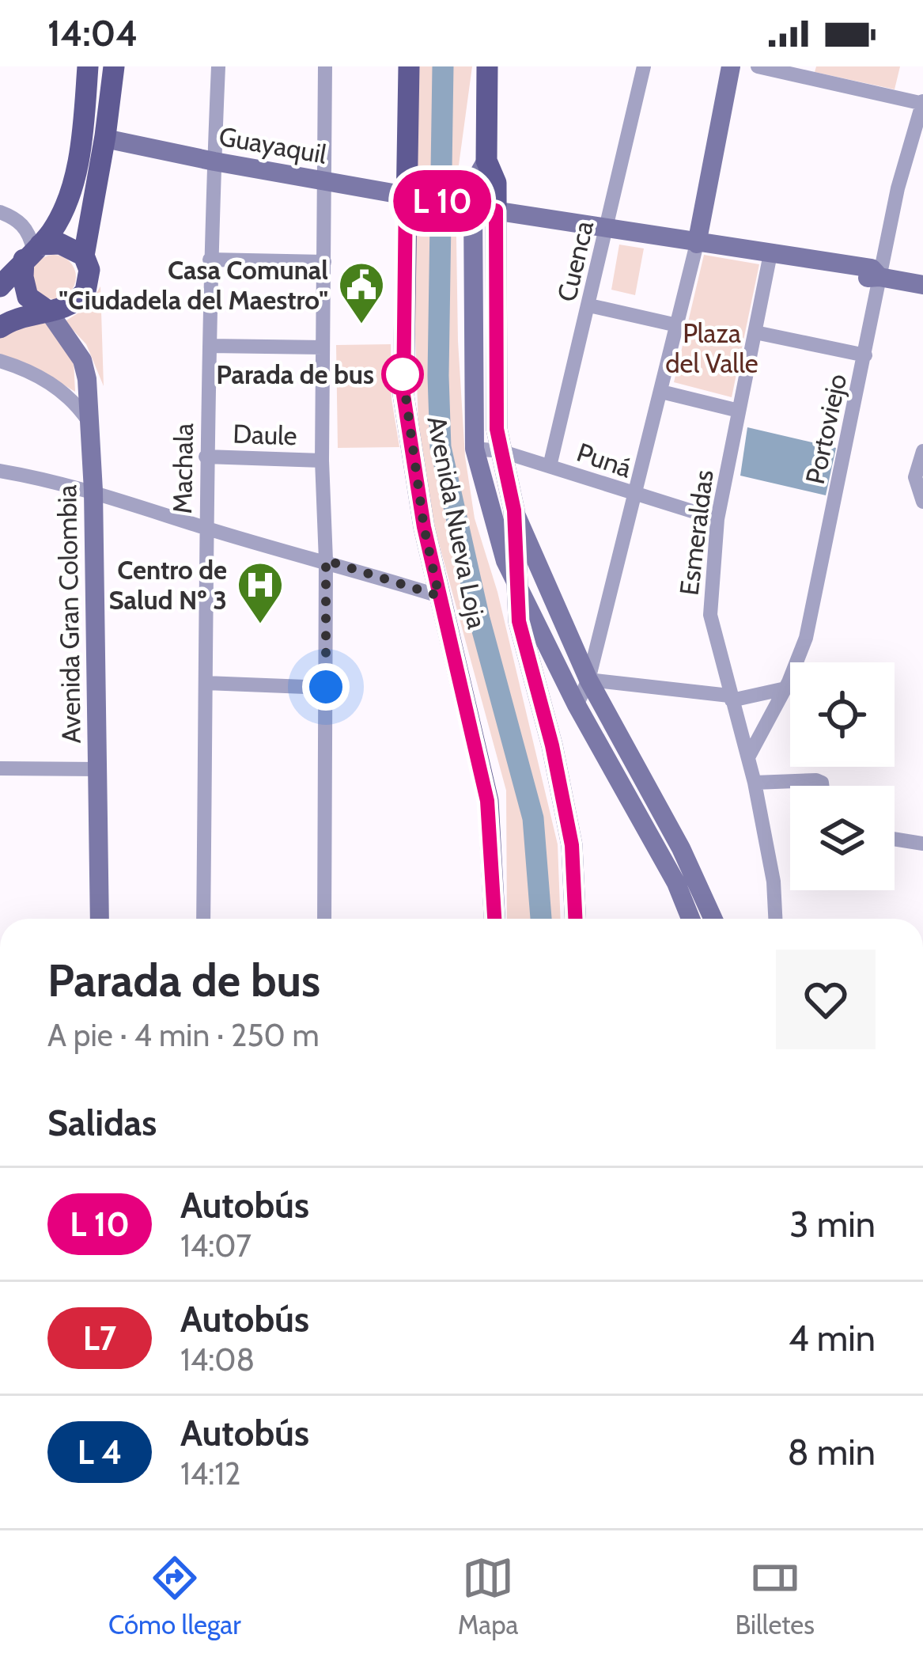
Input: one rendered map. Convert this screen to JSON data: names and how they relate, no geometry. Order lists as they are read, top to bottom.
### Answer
{
  "streets": {
    "main road": ["Guayaquil", "Avenida Nueva Loja", "Avenida Gran Colombia"],
    "street": [
      "Cuenca",
      "Portoviejo",
      "Daule",
      "Puná",
      "Machala",
      "Esmeraldas"
    ]
  },
  "crossings": [
    ["Guayaquil", "Cuenca"],
    ["Guayaquil", "Portoviejo"],
    ["Guayaquil", "Machala"],
    ["Guayaquil", "Avenida Nueva Loja"],
    ["Guayaquil", "Esmeraldas"],
    ["Cuenca", "Puná"],
    ["Portoviejo", "Esmeraldas"],
    ["Daule", "Machala"],
    ["Puná", "Esmeraldas"]
  ],
  "parks": ["Plaza del Valle"],
  "places": {
    "public building": ["Casa Comunal \"Ciudadela del Maestro\""],
    "other": ["Parada de bus"],
    "hospital": ["Centro de Salud Nº 3"]
  },
  "page": {
    "status": "14:04",
    "on_map": "L 10",
    "heading": [
      ["Parada de bus", "A pie · 4 min · 250 m"],
      "Salidas"
    ],
    "list": [
      {
        "mark": "L 10",
        "name": "Autobús",
        "note": "14:07",
        "value": "3 min"
      },
      {
        "mark": "L7",
        "name": "Autobús",
        "note": "14:08",
        "value": "4 min"
      },
      {
        "mark": "L 4",
        "name": "Autobús",
        "note": "14:12",
        "value": "8 min"
      }
    ],
    "tabs": ["Cómo llegar", "Mapa", "Billetes"]
  }
}
